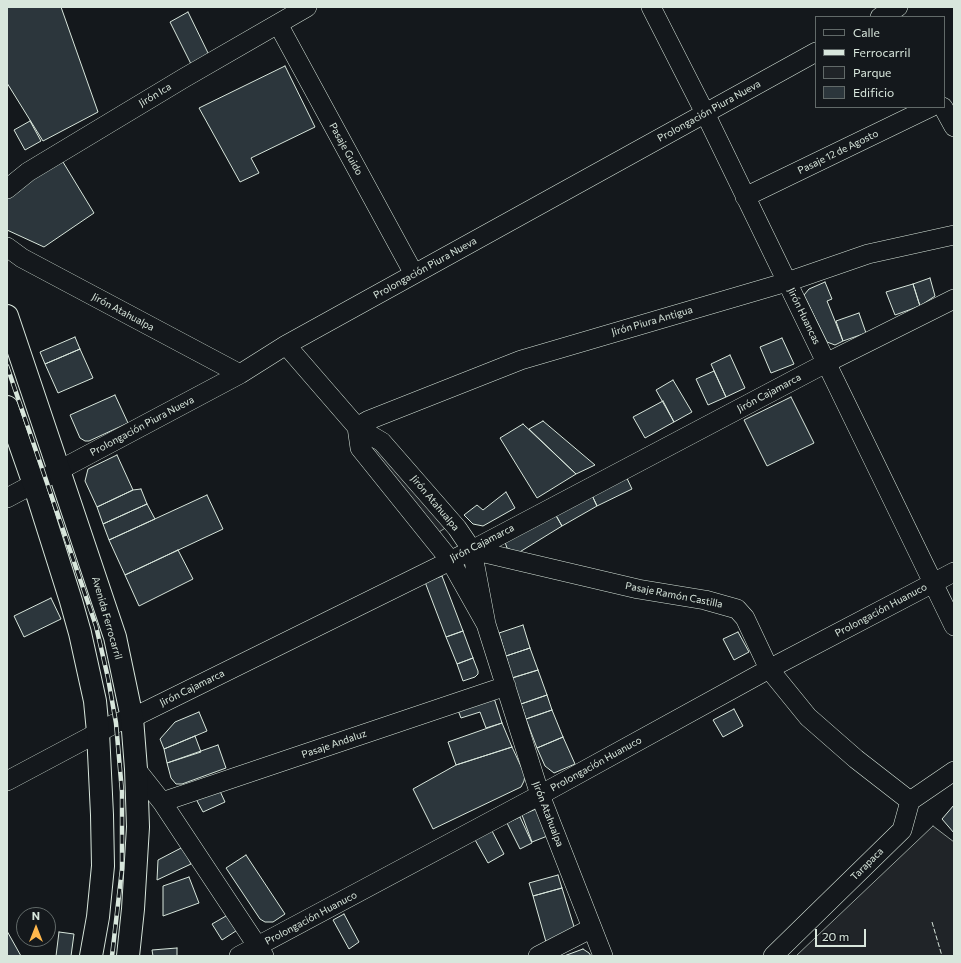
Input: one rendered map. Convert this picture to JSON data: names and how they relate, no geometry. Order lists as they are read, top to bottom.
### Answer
{
  "streets": {
    "main road": ["Avenida Ferrocarril"],
    "street": [
      "Jirón Ica",
      "Prolongación Piura Nueva",
      "Pasaje Guido",
      "Pasaje 12 de Agosto",
      "Jirón Atahualpa",
      "Jirón Huancas",
      "Jirón Piura Antigua",
      "Jirón Cajamarca",
      "Pasaje Ramón Castilla",
      "Prolongación Huanuco",
      "Pasaje Andaluz",
      "Tarapaca"
    ]
  },
  "crossings": [
    ["Jirón Ica", "Pasaje Guido"],
    ["Prolongación Piura Nueva", "Pasaje Guido"],
    ["Prolongación Piura Nueva", "Jirón Atahualpa"],
    ["Prolongación Piura Nueva", "Jirón Huancas"],
    ["Prolongación Piura Nueva", "Avenida Ferrocarril"],
    ["Pasaje 12 de Agosto", "Jirón Huancas"],
    ["Jirón Atahualpa", "Jirón Piura Antigua"],
    ["Jirón Atahualpa", "Jirón Cajamarca"],
    ["Jirón Atahualpa", "Pasaje Ramón Castilla"],
    ["Jirón Atahualpa", "Prolongación Huanuco"],
    ["Jirón Atahualpa", "Pasaje Andaluz"],
    ["Jirón Huancas", "Jirón Piura Antigua"],
    ["Jirón Huancas", "Jirón Cajamarca"],
    ["Jirón Huancas", "Prolongación Huanuco"],
    ["Jirón Cajamarca", "Pasaje Ramón Castilla"],
    ["Jirón Cajamarca", "Avenida Ferrocarril"],
    ["Pasaje Ramón Castilla", "Prolongación Huanuco"],
    ["Pasaje Ramón Castilla", "Tarapaca"]
  ],
  "legend": [
    "Calle",
    "Ferrocarril",
    "Parque",
    "Edificio"
  ],
  "scale_bar": "20 m",
  "north": "top"
}
